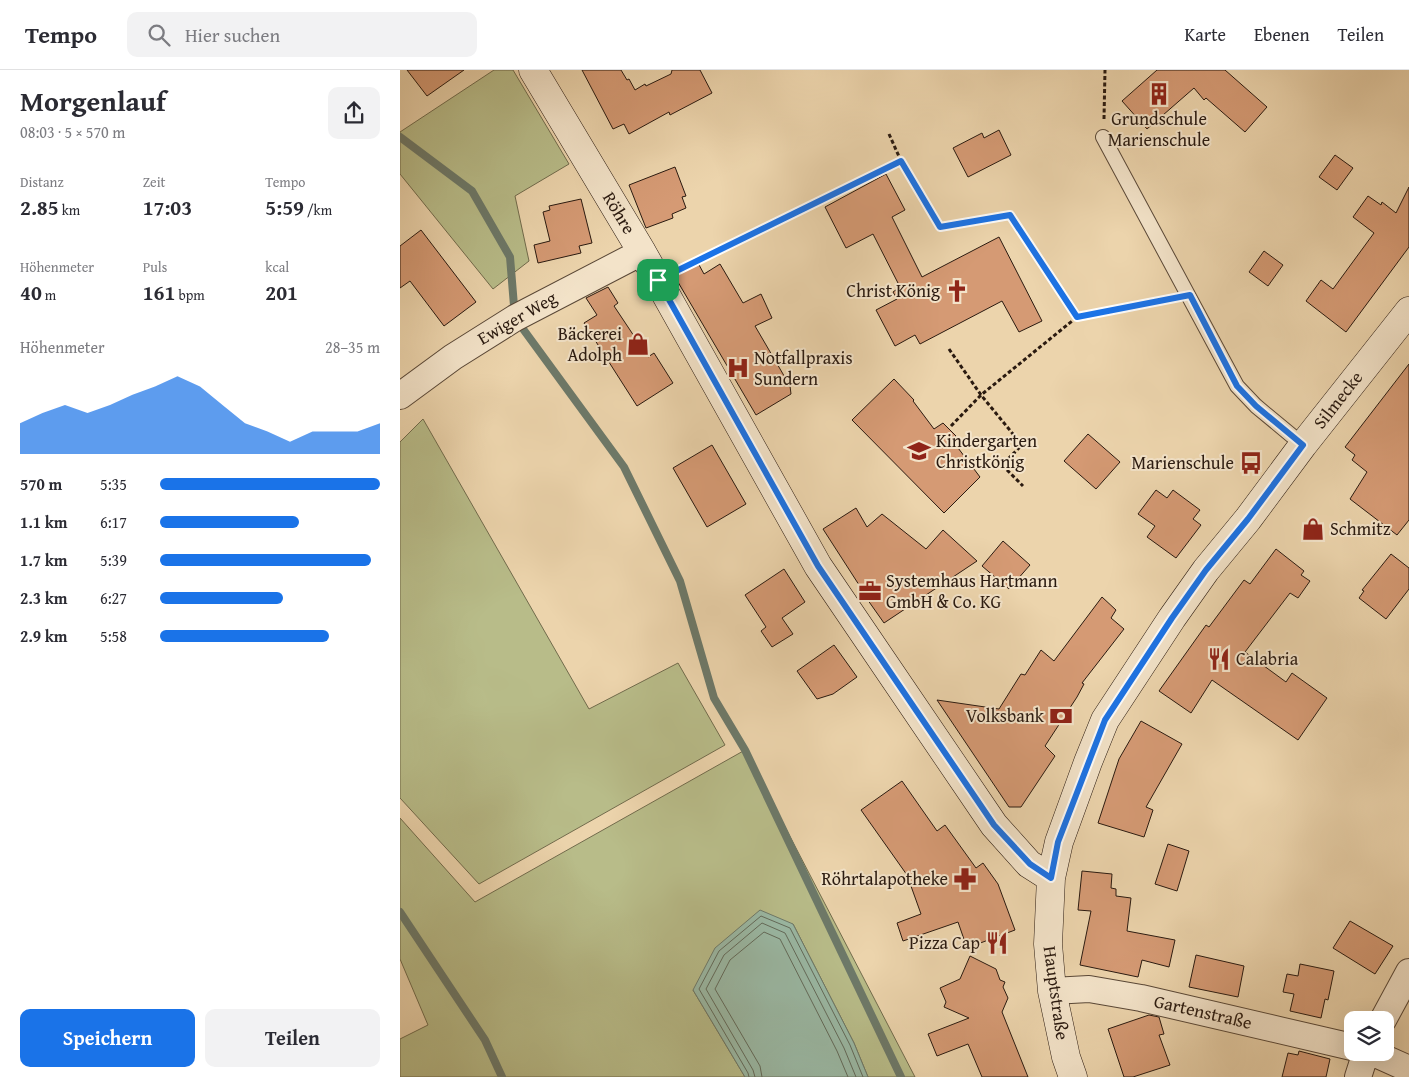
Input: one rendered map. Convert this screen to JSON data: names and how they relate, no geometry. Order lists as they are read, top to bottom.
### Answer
{
  "streets": {
    "main road": ["Röhre", "Silmecke", "Hauptstraße"],
    "street": ["Ewiger Weg", "Gartenstraße"]
  },
  "crossings": [
    ["Röhre", "Ewiger Weg"],
    ["Röhre", "Silmecke"],
    ["Röhre", "Hauptstraße"],
    ["Silmecke", "Hauptstraße"],
    ["Hauptstraße", "Gartenstraße"]
  ],
  "places": {
    "building": ["Grundschule Marienschule"],
    "church": ["Christ König"],
    "shop": ["Bäckerei Adolph", "Schmitz"],
    "hospital": ["Notfallpraxis Sundern"],
    "school or university": ["Kindergarten Christkönig"],
    "bus stop": ["Marienschule"],
    "office": ["Systemhaus Hartmann GmbH & Co. KG"],
    "restaurant": ["Calabria", "Pizza Cap"],
    "bank": ["Volksbank"],
    "pharmacy": ["Röhrtalapotheke"]
  },
  "page": {
    "header": "Tempo",
    "search": "Hier suchen",
    "nav": ["Karte", "Ebenen", "Teilen"],
    "heading": ["Morgenlauf", "08:03 · 5 × 570 m"],
    "stats": [
      ["Distanz", "2.85 km"],
      ["Zeit", "17:03"],
      ["Tempo", "5:59 /km"],
      ["Höhenmeter", "40 m"],
      ["Puls", "161 bpm"],
      ["kcal", "201"]
    ],
    "chart": ["Höhenmeter", "28–35 m"],
    "list": [
      {
        "name": "570 m",
        "note": "5:35"
      },
      {
        "name": "1.1 km",
        "note": "6:17"
      },
      {
        "name": "1.7 km",
        "note": "5:39"
      },
      {
        "name": "2.3 km",
        "note": "6:27"
      },
      {
        "name": "2.9 km",
        "note": "5:58"
      }
    ],
    "buttons": ["Speichern", "Teilen"]
  }
}
